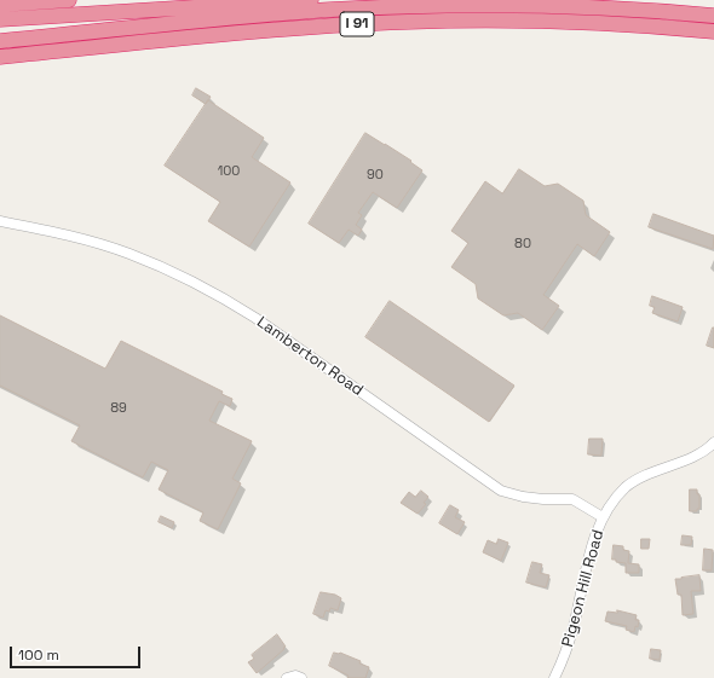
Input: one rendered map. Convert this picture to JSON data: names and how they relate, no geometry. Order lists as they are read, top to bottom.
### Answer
{
  "streets": {
    "highway": ["I 91"],
    "street": ["Lamberton Road", "Pigeon Hill Road"]
  },
  "crossings": [
    ["Lamberton Road", "Pigeon Hill Road"]
  ],
  "house_numbers": [
    "100",
    "90",
    "80",
    "89"
  ],
  "scale_bar": "100 m"
}
